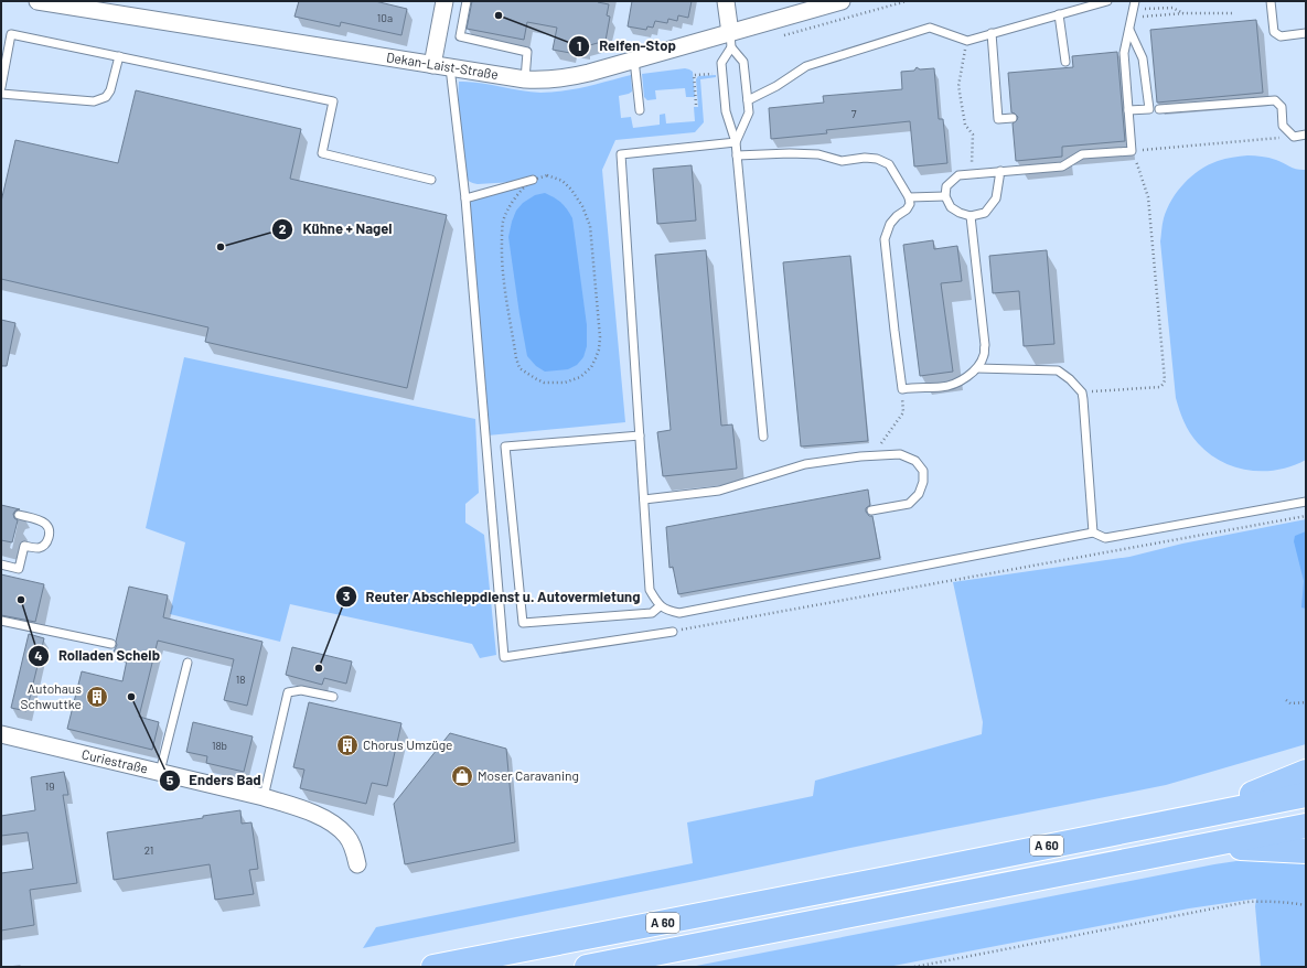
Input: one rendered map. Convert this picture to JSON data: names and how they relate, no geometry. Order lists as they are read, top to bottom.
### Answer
{
  "streets": {
    "highway": ["A 60"],
    "street": ["Dekan-Laist-Straße", "Curiestraße"]
  },
  "places": {
    "other": [
      "Reifen-Stop",
      "Kühne + Nagel",
      "Rolladen Scheib",
      "Reuter Abschleppdienst u. Autovermietung",
      "Enders Bad"
    ],
    "building": ["Autohaus Schwuttke", "Chorus Umzüge"],
    "shop": ["Moser Caravaning"]
  },
  "house_numbers": [
    "10a",
    "7",
    "18",
    "18b",
    "19",
    "21"
  ]
}
